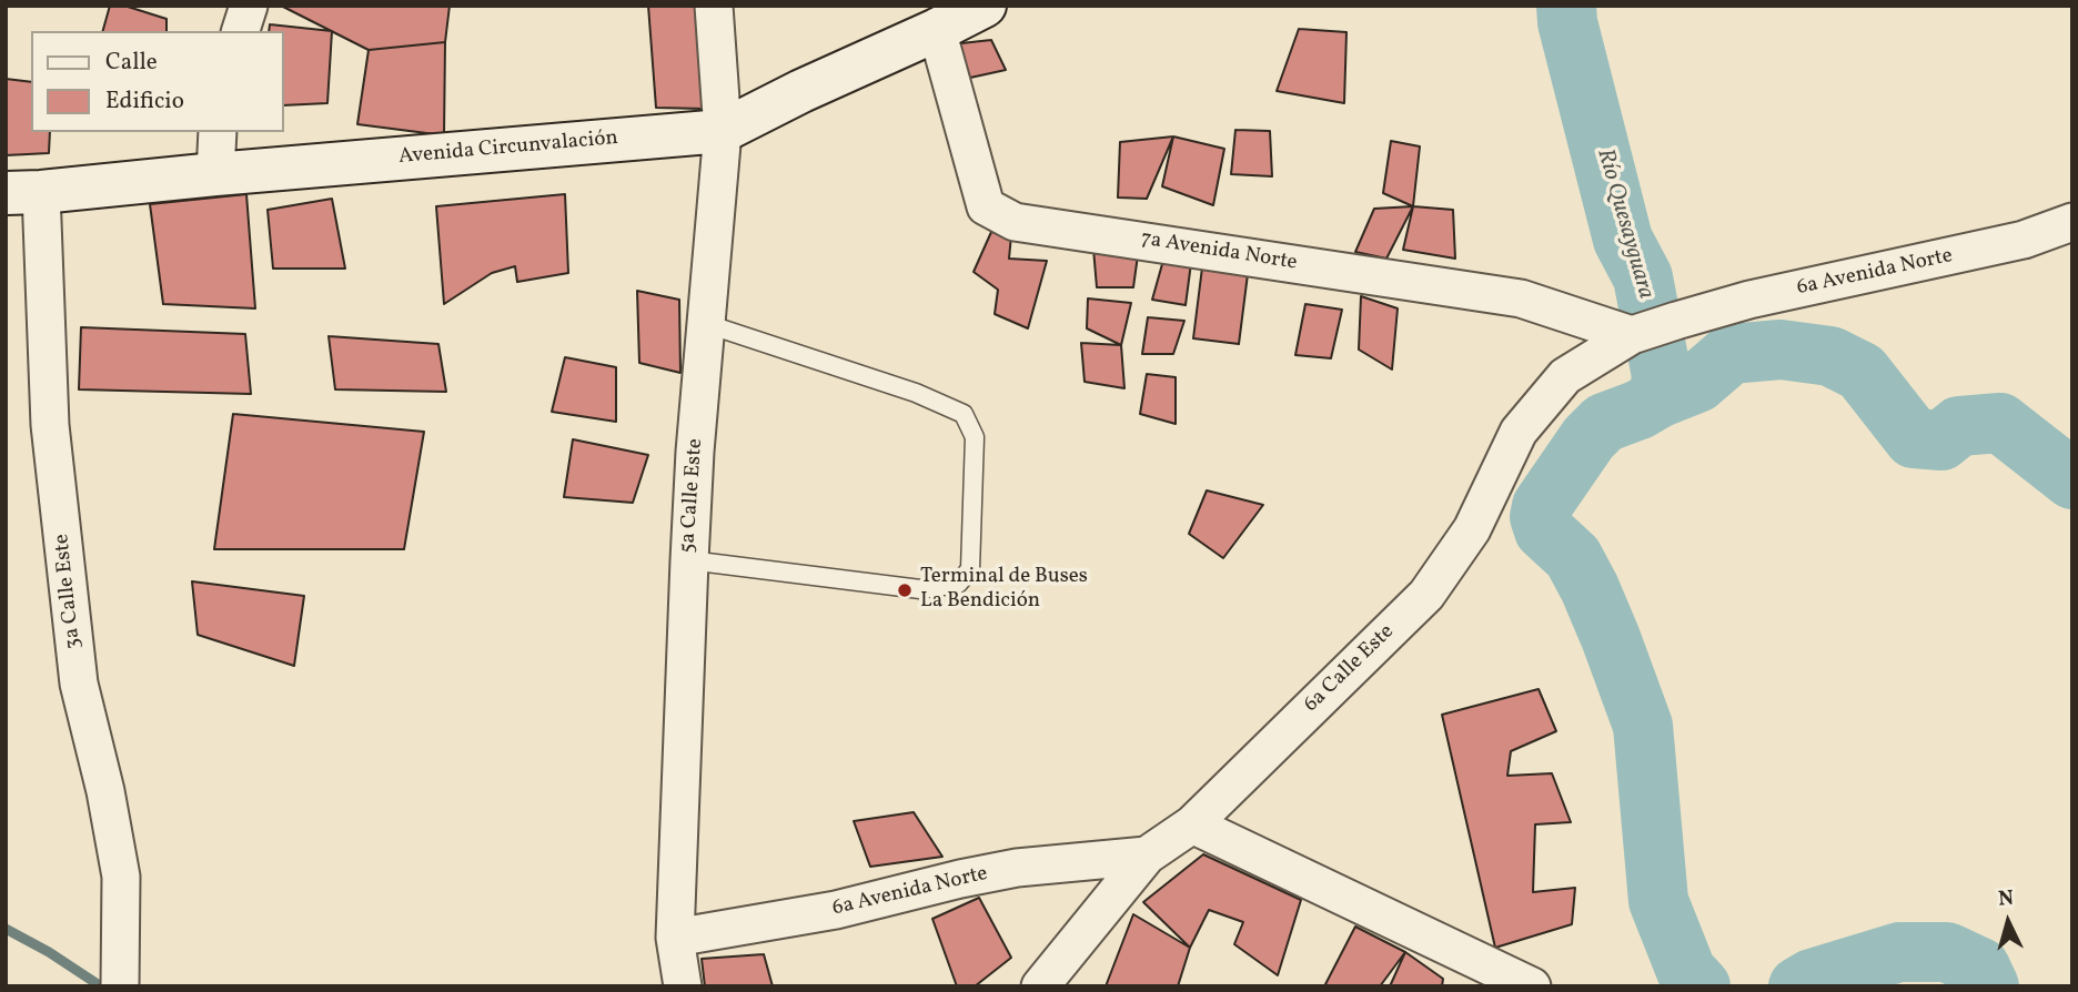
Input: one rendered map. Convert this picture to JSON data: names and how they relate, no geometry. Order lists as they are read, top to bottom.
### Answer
{
  "streets": {
    "street": [
      "Avenida Circunvalación",
      "7a Avenida Norte",
      "6a Avenida Norte",
      "5a Calle Este",
      "3a Calle Este",
      "6a Calle Este"
    ]
  },
  "crossings": [
    ["Avenida Circunvalación", "7a Avenida Norte"],
    ["Avenida Circunvalación", "5a Calle Este"],
    ["Avenida Circunvalación", "3a Calle Este"],
    ["7a Avenida Norte", "6a Avenida Norte"],
    ["7a Avenida Norte", "6a Calle Este"],
    ["6a Avenida Norte", "5a Calle Este"],
    ["6a Avenida Norte", "6a Calle Este"]
  ],
  "water": ["Río Quesayguara"],
  "places": ["Terminal de Buses La Bendición"],
  "legend": ["Calle", "Edificio"],
  "north": "top"
}
